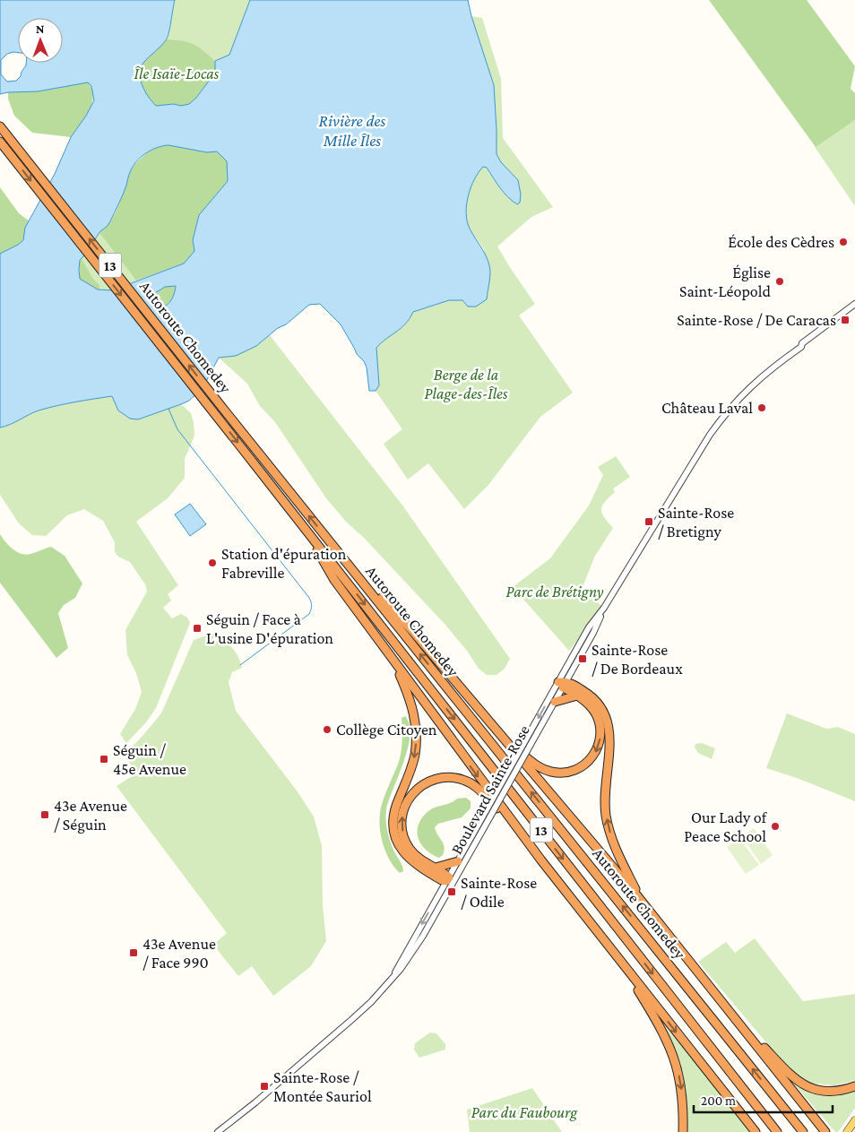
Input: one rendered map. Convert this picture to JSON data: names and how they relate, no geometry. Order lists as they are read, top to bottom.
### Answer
{
  "streets": {
    "highway": ["13", "Autoroute Chomedey"],
    "street": ["Boulevard Sainte-Rose"]
  },
  "water": ["Rivière des Mille Îles"],
  "parks": [
    "Île Isaïe-Locas",
    "Berge de la Plage-des-Îles",
    "Parc de Brétigny",
    "Parc du Faubourg"
  ],
  "places": {
    "other": [
      "École des Cèdres",
      "Église Saint-Léopold",
      "Château Laval",
      "Station d'épuration Fabreville",
      "Collège Citoyen",
      "Our Lady of Peace School"
    ],
    "transit": [
      "Sainte-Rose / De Caracas",
      "Sainte-Rose / Bretigny",
      "Séguin / Face à L'usine D'épuration",
      "Sainte-Rose / De Bordeaux",
      "Séguin / 45e Avenue",
      "43e Avenue / Séguin",
      "Sainte-Rose / Odile",
      "43e Avenue / Face 990",
      "Sainte-Rose / Montée Sauriol"
    ]
  },
  "scale_bar": "200 m",
  "north": "top"
}
